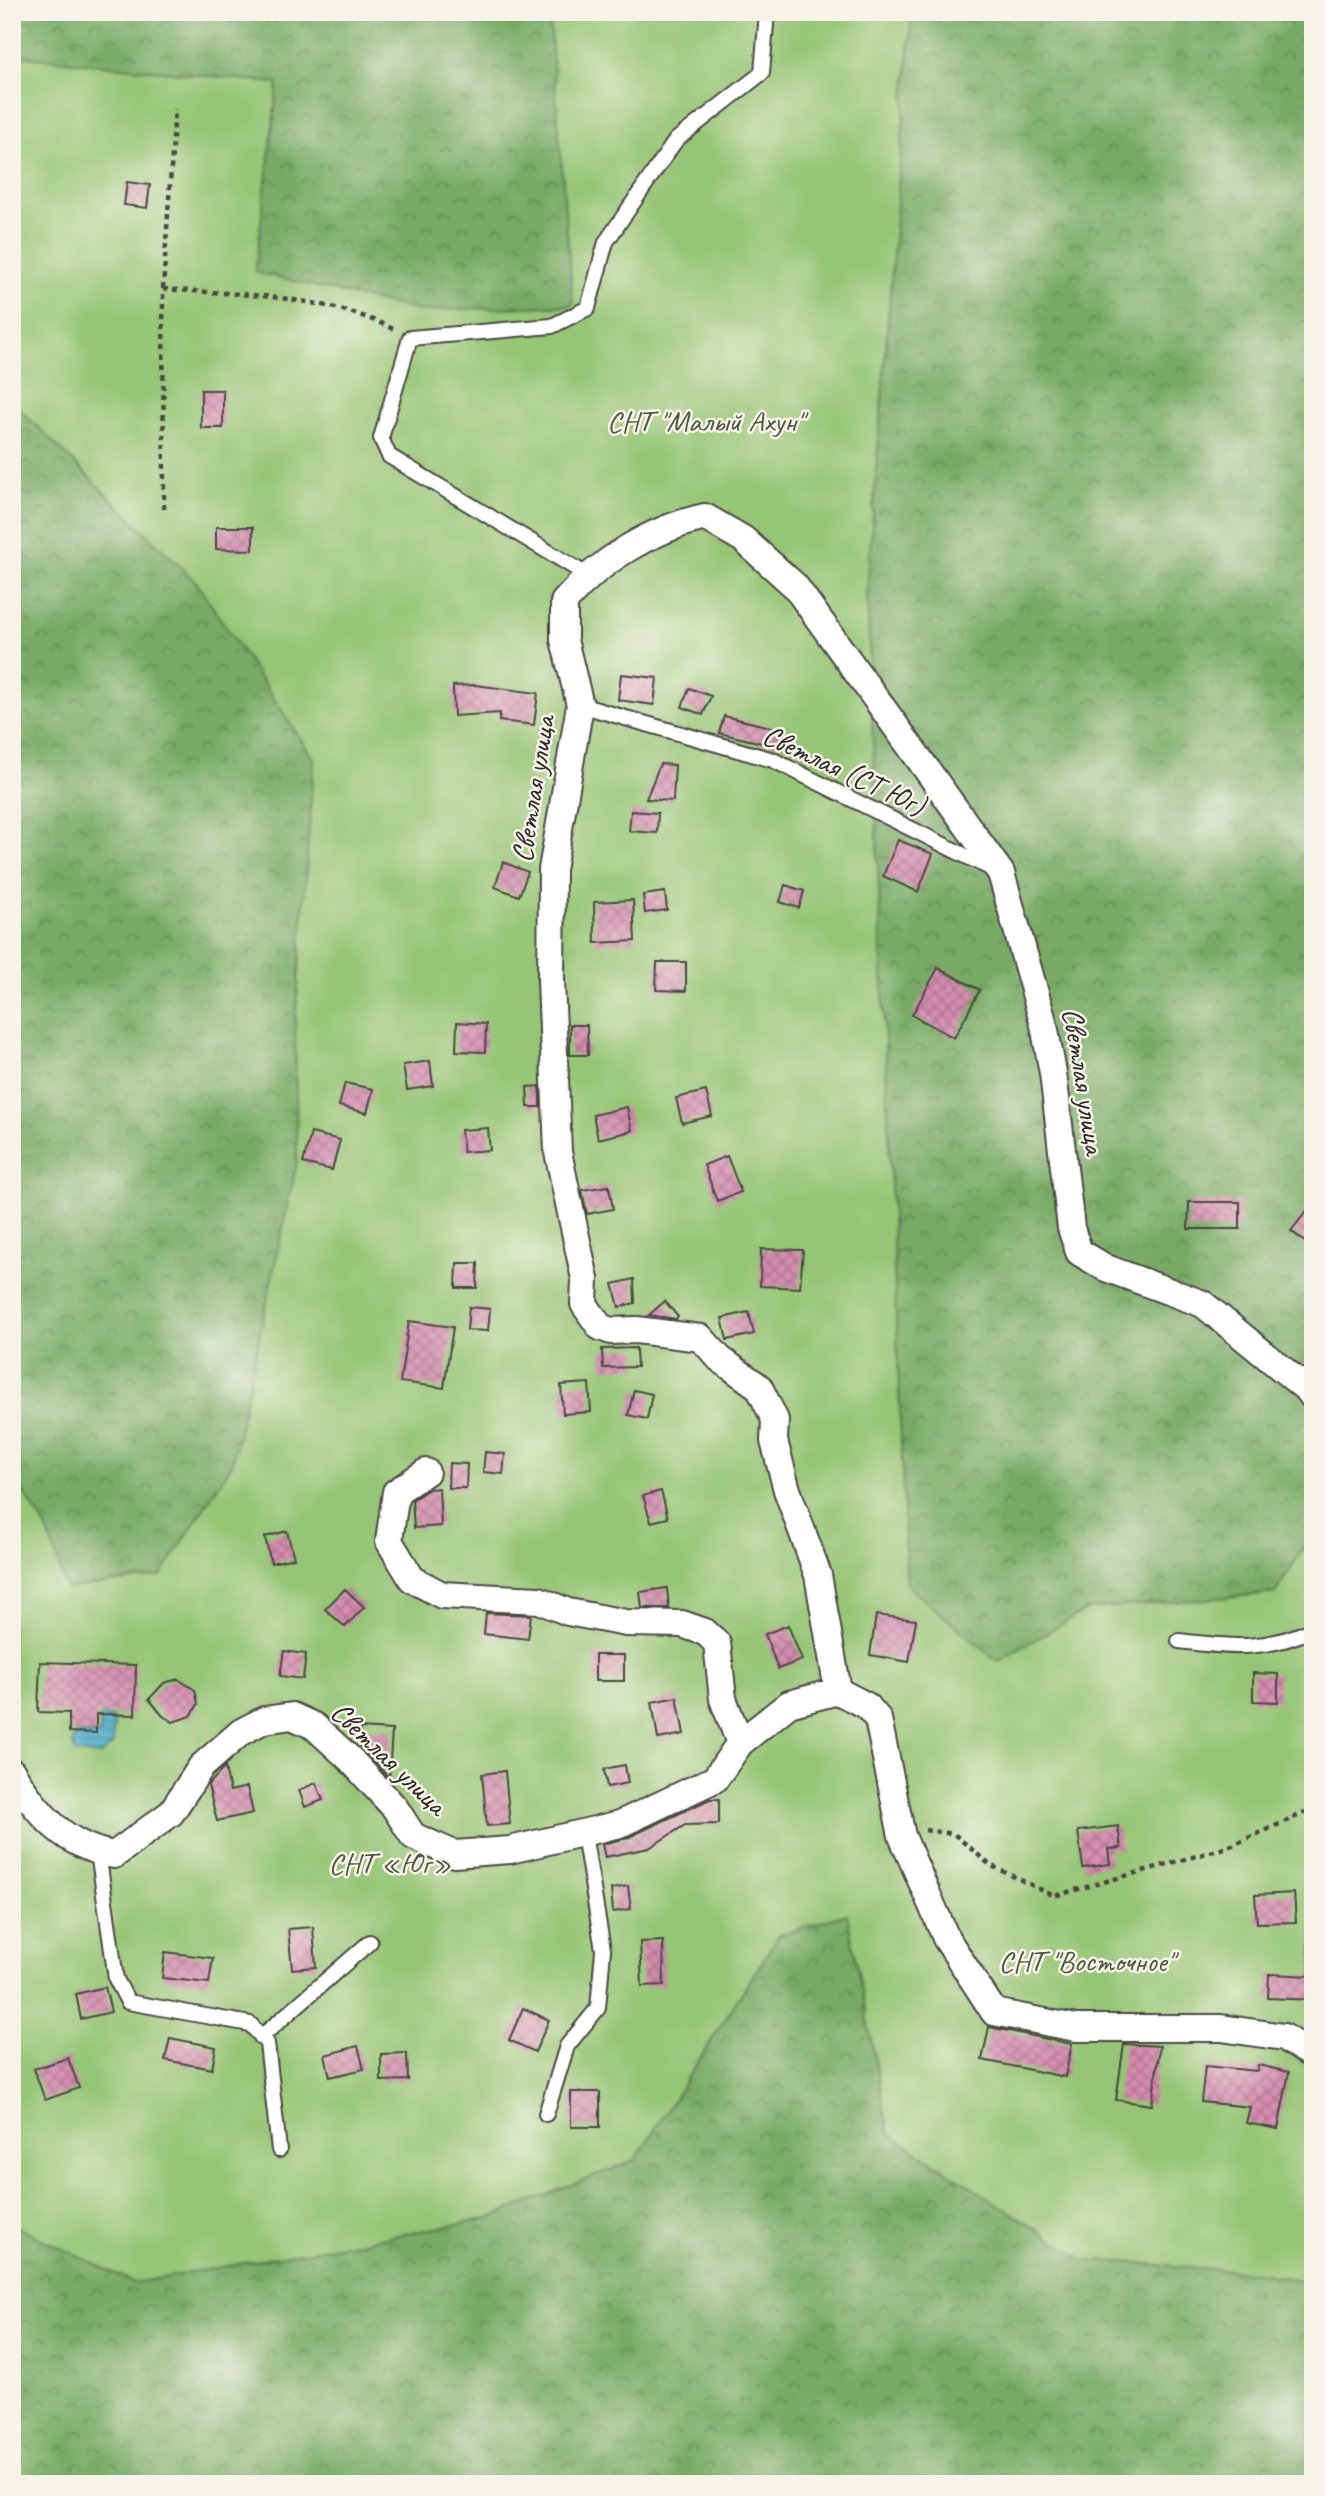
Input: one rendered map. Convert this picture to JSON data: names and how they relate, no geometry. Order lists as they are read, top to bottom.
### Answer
{
  "streets": {
    "street": ["Светлая улица"],
    "lane": ["Светлая (СТ Юг)"]
  },
  "crossings": [
    ["Светлая (СТ Юг)", "Светлая улица"]
  ],
  "parks": ["СНТ \"Малый Ахун\"", "СНТ «Юг»", "СНТ \"Восточное\""]
}
